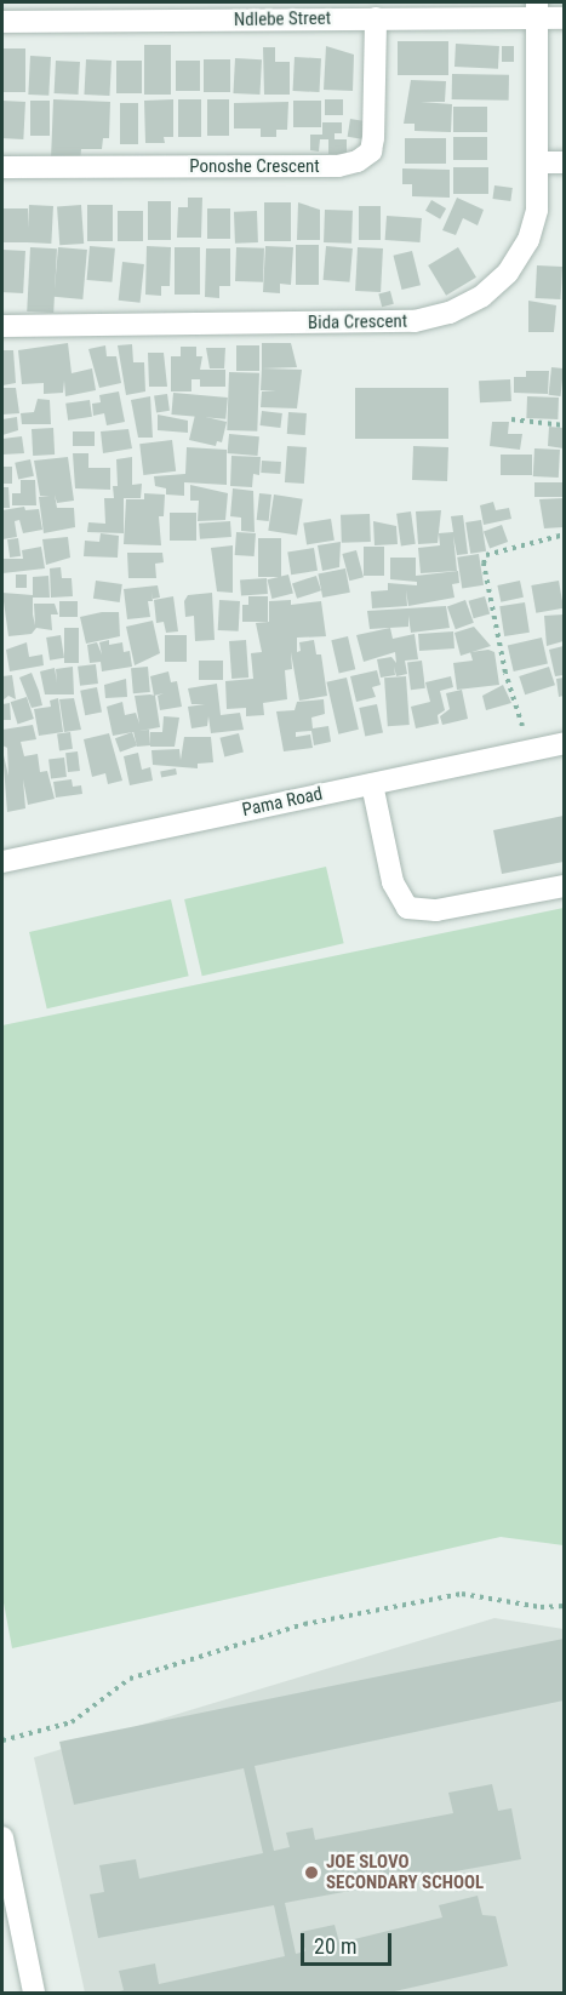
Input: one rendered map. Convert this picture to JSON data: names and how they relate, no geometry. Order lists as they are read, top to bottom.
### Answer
{
  "streets": {
    "street": [
      "Ndlebe Street",
      "Ponoshe Crescent",
      "Bida Crescent",
      "Pama Road"
    ]
  },
  "crossings": [
    ["Ndlebe Street", "Ponoshe Crescent"],
    ["Ndlebe Street", "Bida Crescent"]
  ],
  "places": ["JOE SLOVO SECONDARY SCHOOL"],
  "scale_bar": "20 m"
}
